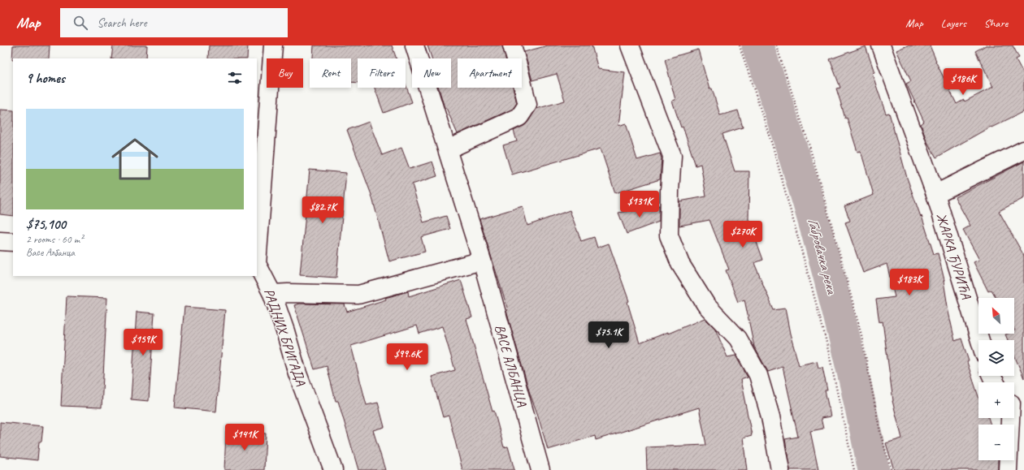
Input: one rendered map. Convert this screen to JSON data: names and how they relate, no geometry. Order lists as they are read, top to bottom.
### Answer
{
  "streets": {
    "street": ["ЖАРКА ЂУРИЋА", "РАДНИХ БРИГАДА", "ВАСЕ АЛБАНЦА"]
  },
  "water": ["Габровачка река"],
  "north": "top left",
  "page": {
    "header": "Map",
    "search": "Search here",
    "nav": ["Map", "Layers", "Share"],
    "chip": [
      "Buy",
      "Rent",
      "Filters",
      "New",
      "Apartment"
    ],
    "heading": "9 homes",
    "price": [
      "$186K",
      "$131K",
      "$82.7K",
      "$270K",
      "$183K",
      "$75.1K",
      "$159K",
      "$99.6K",
      "$141K"
    ],
    "list": [
      {
        "name": "$75,100",
        "note": "2 rooms · 60 m² · Васе Албанца"
      }
    ],
    "map_buttons": ["+", "−"]
  }
}
